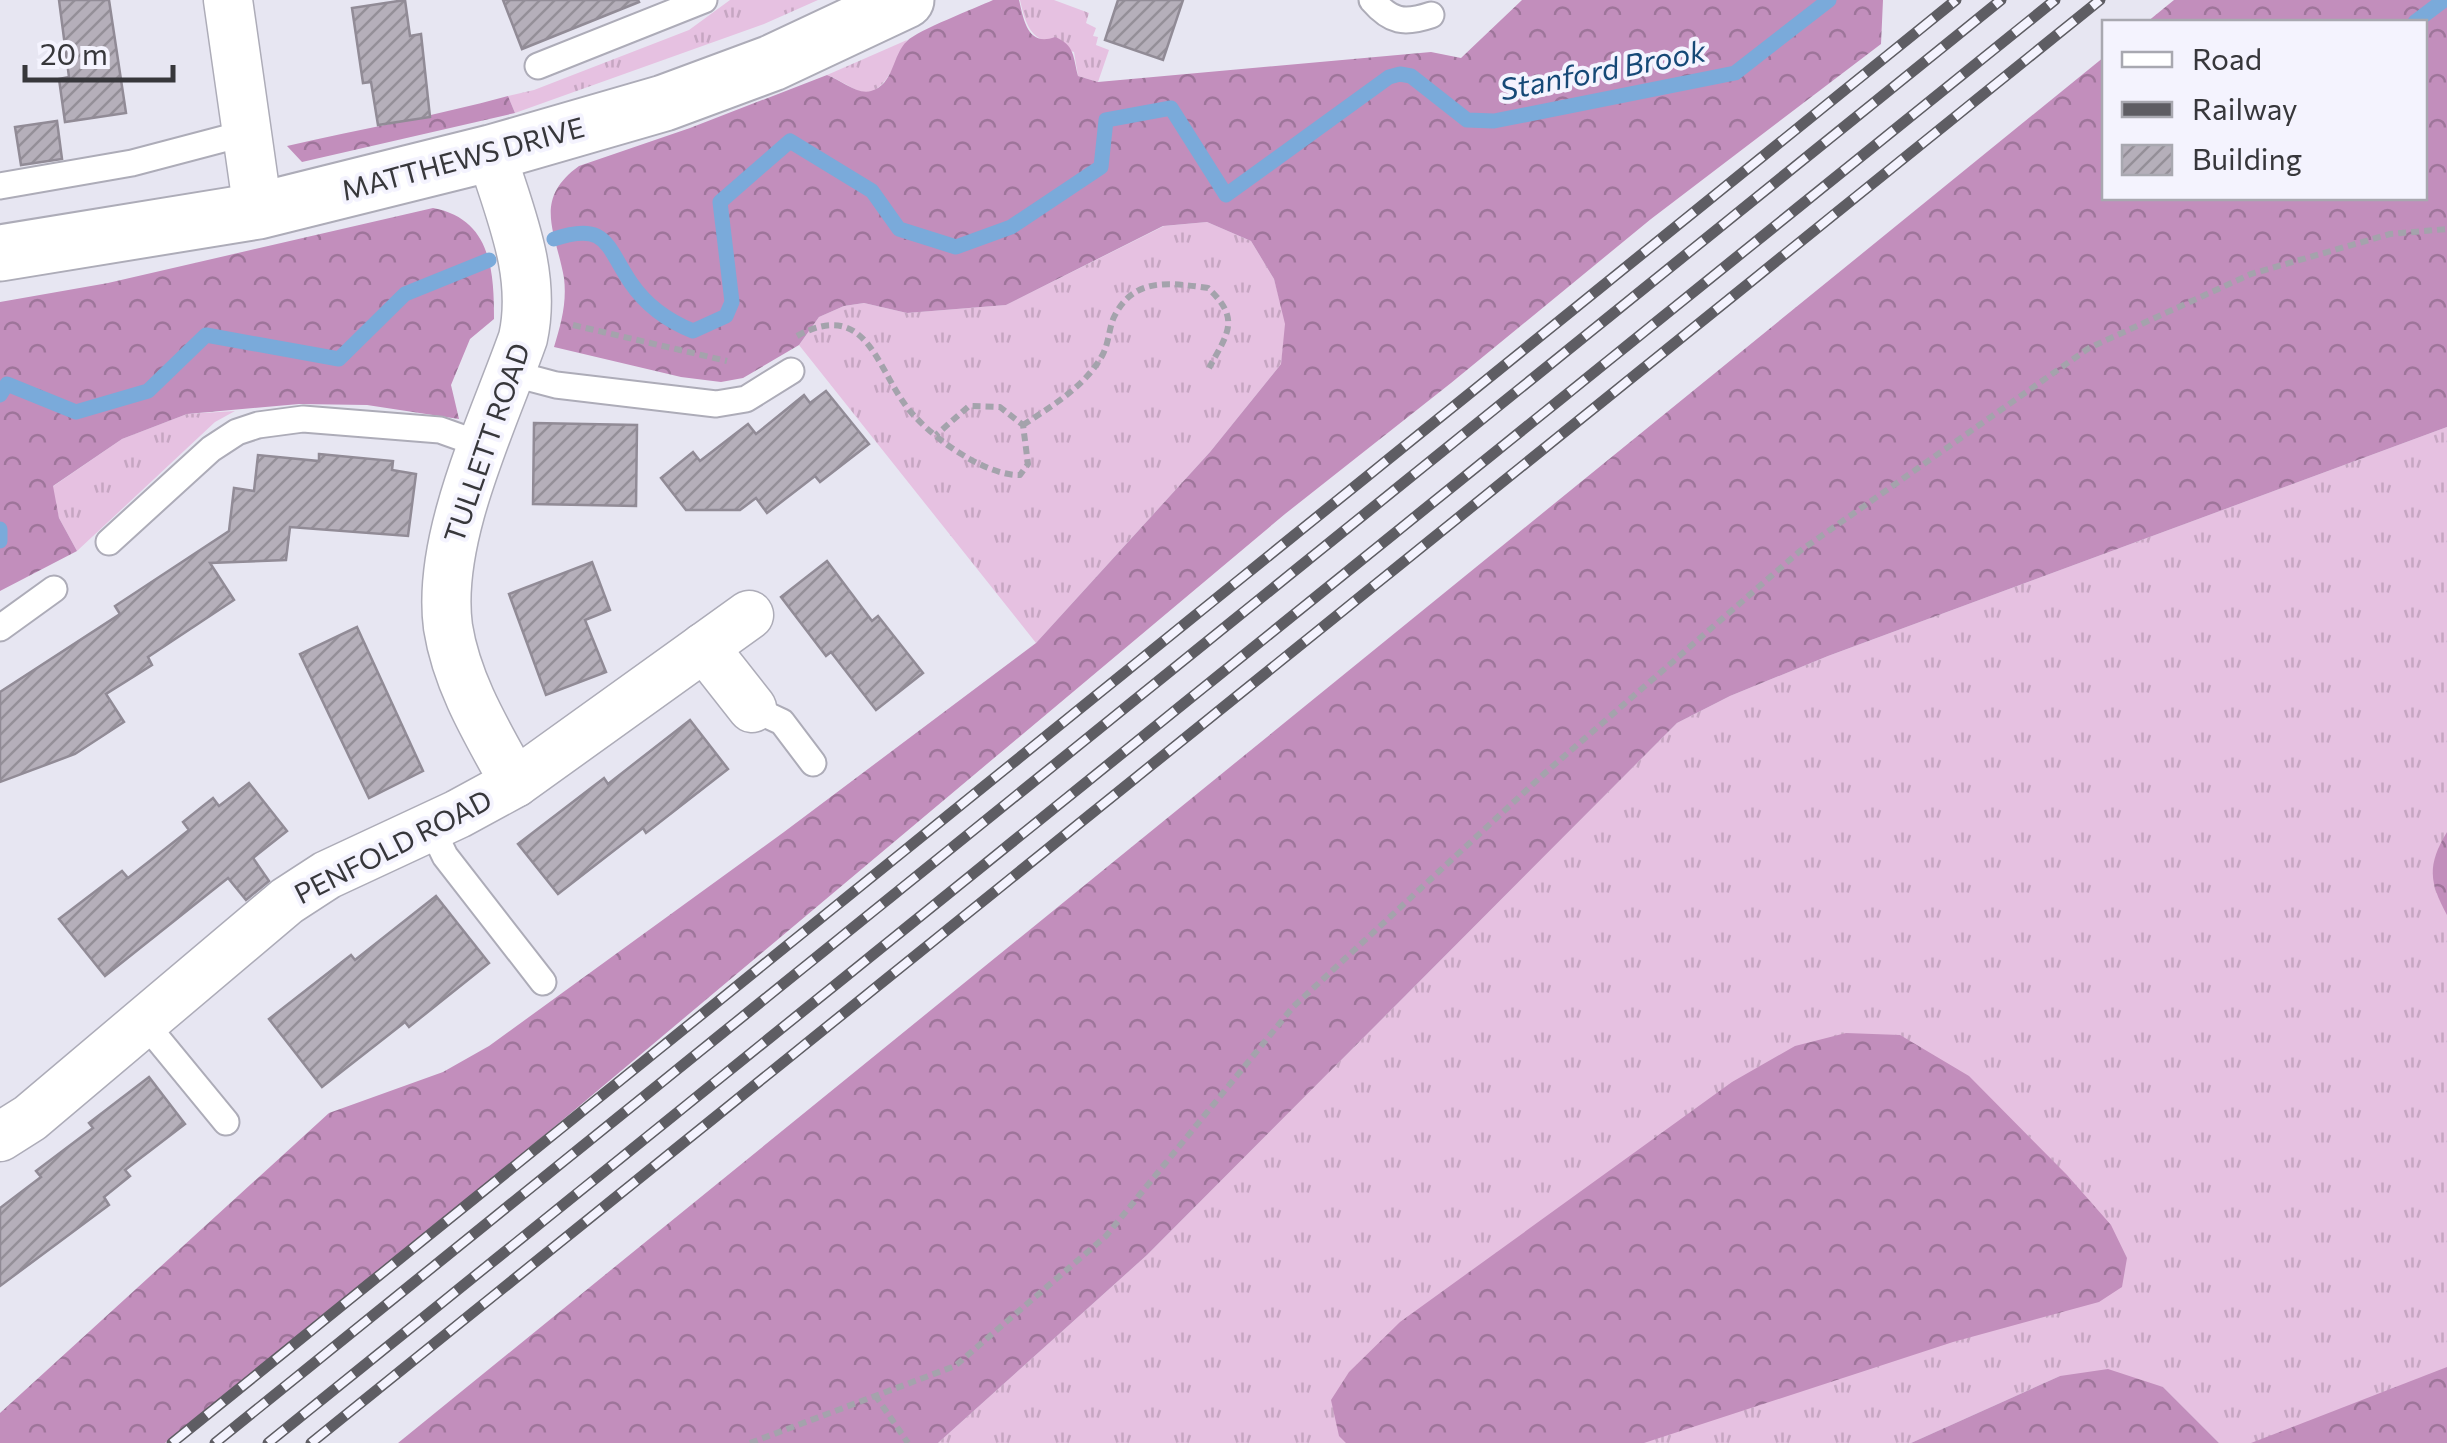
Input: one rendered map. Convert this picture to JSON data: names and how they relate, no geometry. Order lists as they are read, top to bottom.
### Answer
{
  "streets": {
    "street": ["MATTHEWS DRIVE", "TULLETT ROAD", "PENFOLD ROAD"]
  },
  "crossings": [
    ["MATTHEWS DRIVE", "TULLETT ROAD"],
    ["TULLETT ROAD", "PENFOLD ROAD"]
  ],
  "water": ["Stanford Brook"],
  "legend": ["Road", "Railway", "Building"],
  "scale_bar": "20 m"
}
